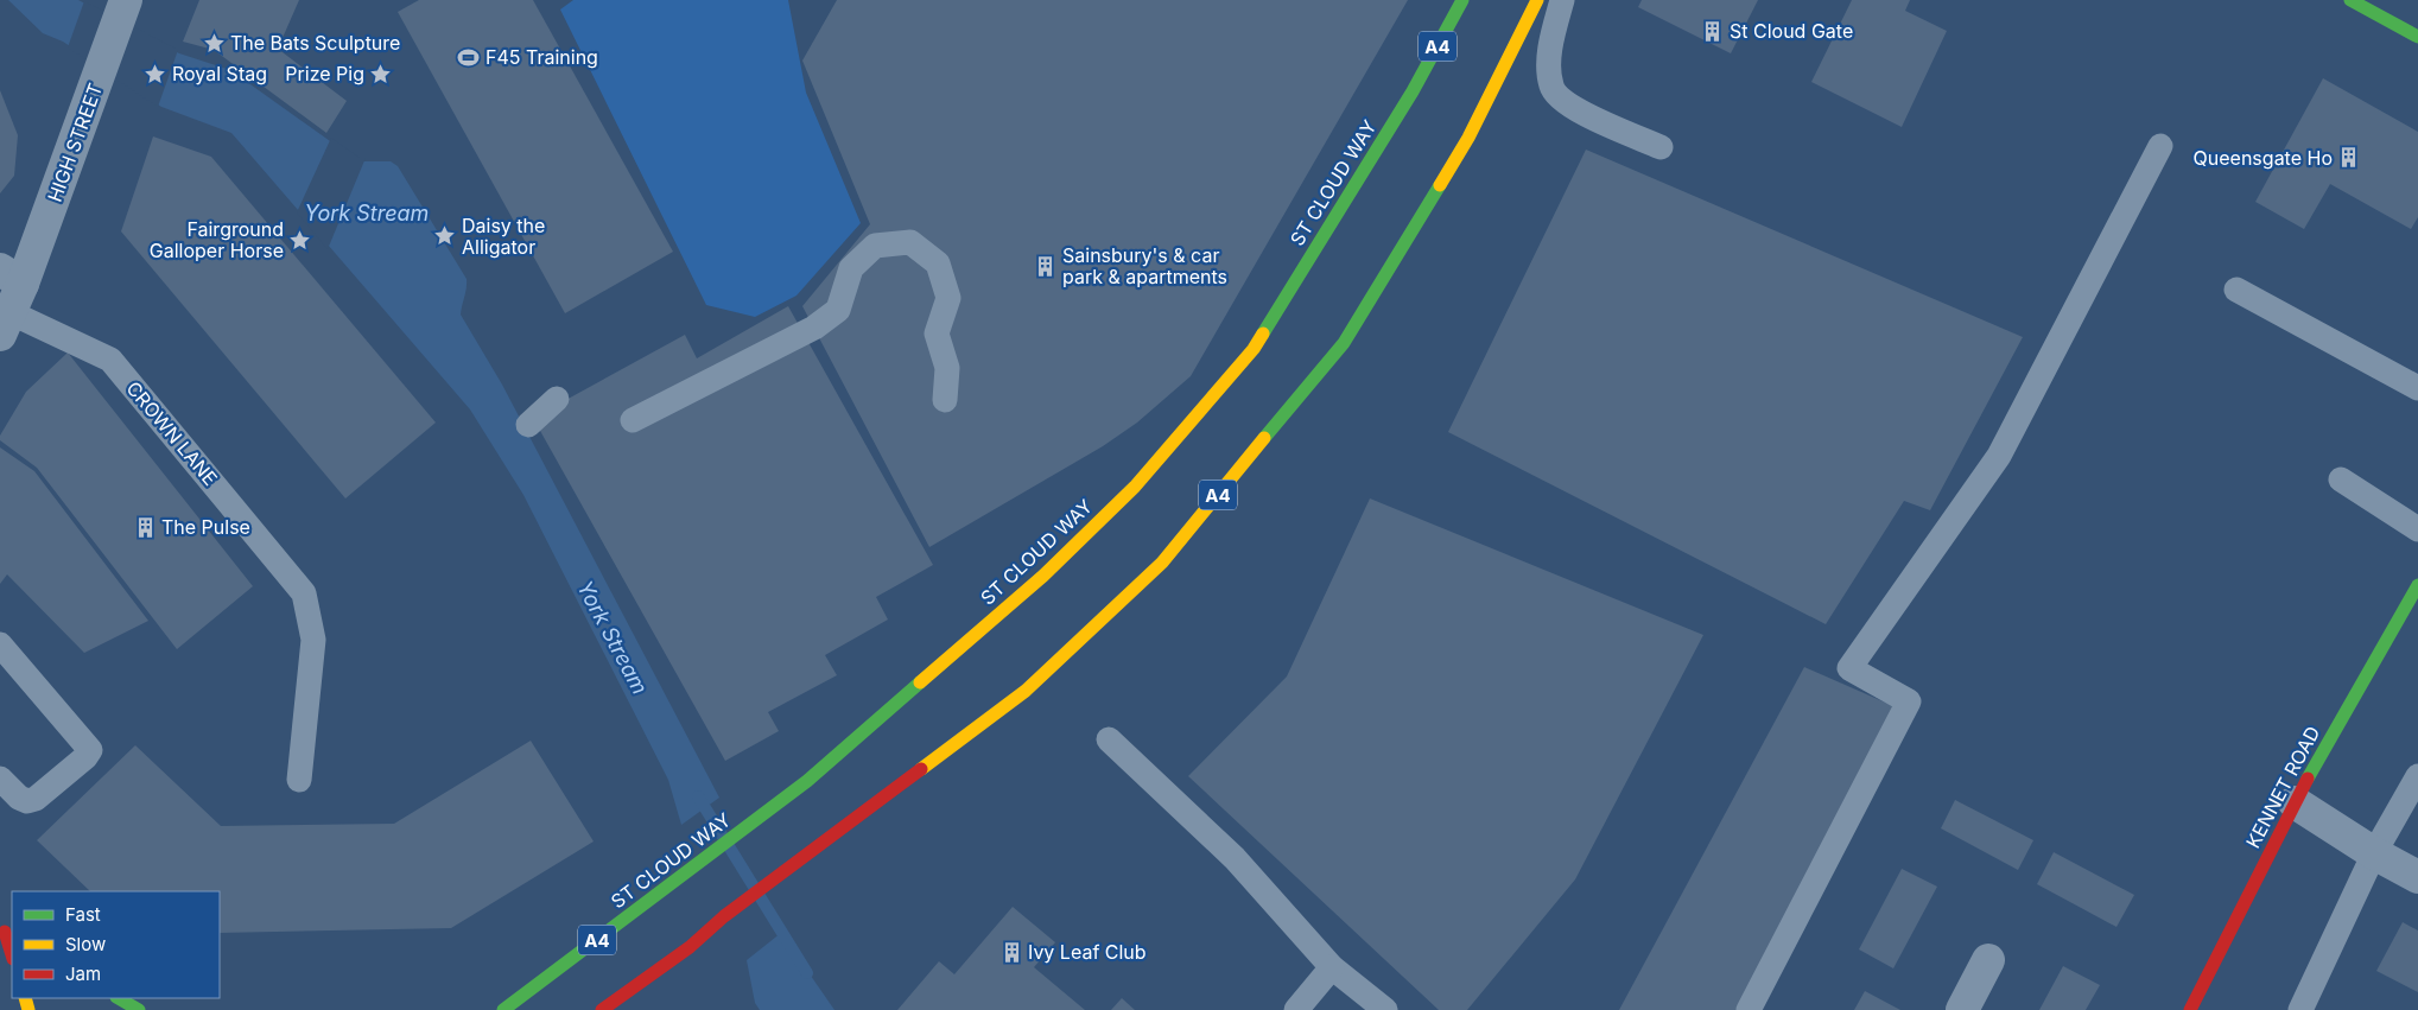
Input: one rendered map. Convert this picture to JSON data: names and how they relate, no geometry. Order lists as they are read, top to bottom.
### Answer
{
  "streets": {
    "main road": ["A4", "ST CLOUD WAY", "KENNET ROAD"],
    "street": ["HIGH STREET"],
    "lane": ["CROWN LANE"]
  },
  "crossings": [
    ["HIGH STREET", "CROWN LANE"]
  ],
  "water": ["York Stream"],
  "places": {
    "building": [
      "St Cloud Gate",
      "Queensgate Ho",
      "Sainsbury's & car park & apartments",
      "The Pulse",
      "Ivy Leaf Club"
    ],
    "place": [
      "The Bats Sculpture",
      "Royal Stag",
      "Prize Pig",
      "Daisy the Alligator",
      "Fairground Galloper Horse"
    ],
    "sports": ["F45 Training"]
  },
  "legend": ["Fast", "Slow", "Jam"]
}
